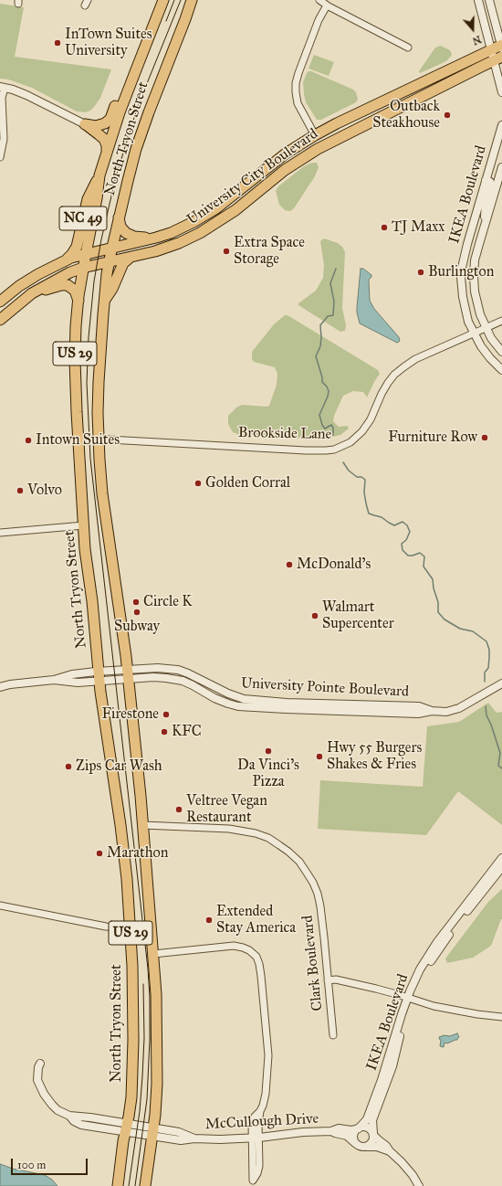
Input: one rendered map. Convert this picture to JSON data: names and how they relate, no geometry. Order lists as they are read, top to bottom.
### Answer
{
  "streets": {
    "main road": [
      "North Tryon Street",
      "University City Boulevard",
      "NC 49",
      "US 29"
    ],
    "street": [
      "IKEA Boulevard",
      "Brookside Lane",
      "University Pointe Boulevard",
      "Clark Boulevard",
      "McCullough Drive"
    ]
  },
  "crossings": [
    ["North Tryon Street", "University City Boulevard"],
    ["North Tryon Street", "NC 49"],
    ["North Tryon Street", "Brookside Lane"],
    ["North Tryon Street", "University Pointe Boulevard"],
    ["North Tryon Street", "Clark Boulevard"],
    ["North Tryon Street", "McCullough Drive"],
    ["University City Boulevard", "NC 49"],
    ["IKEA Boulevard", "Brookside Lane"],
    ["IKEA Boulevard", "McCullough Drive"]
  ],
  "places": [
    "InTown Suites University",
    "Outback Steakhouse",
    "TJ Maxx",
    "Extra Space Storage",
    "Burlington",
    "Furniture Row",
    "Intown Suites",
    "Golden Corral",
    "Volvo",
    "McDonald's",
    "Circle K",
    "Subway",
    "Walmart Supercenter",
    "Firestone",
    "KFC",
    "Da Vinci's Pizza",
    "Hwy 55 Burgers Shakes & Fries",
    "Zips Car Wash",
    "Veltree Vegan Restaurant",
    "Marathon",
    "Extended Stay America"
  ],
  "scale_bar": "100 m",
  "north": "bottom"
}
